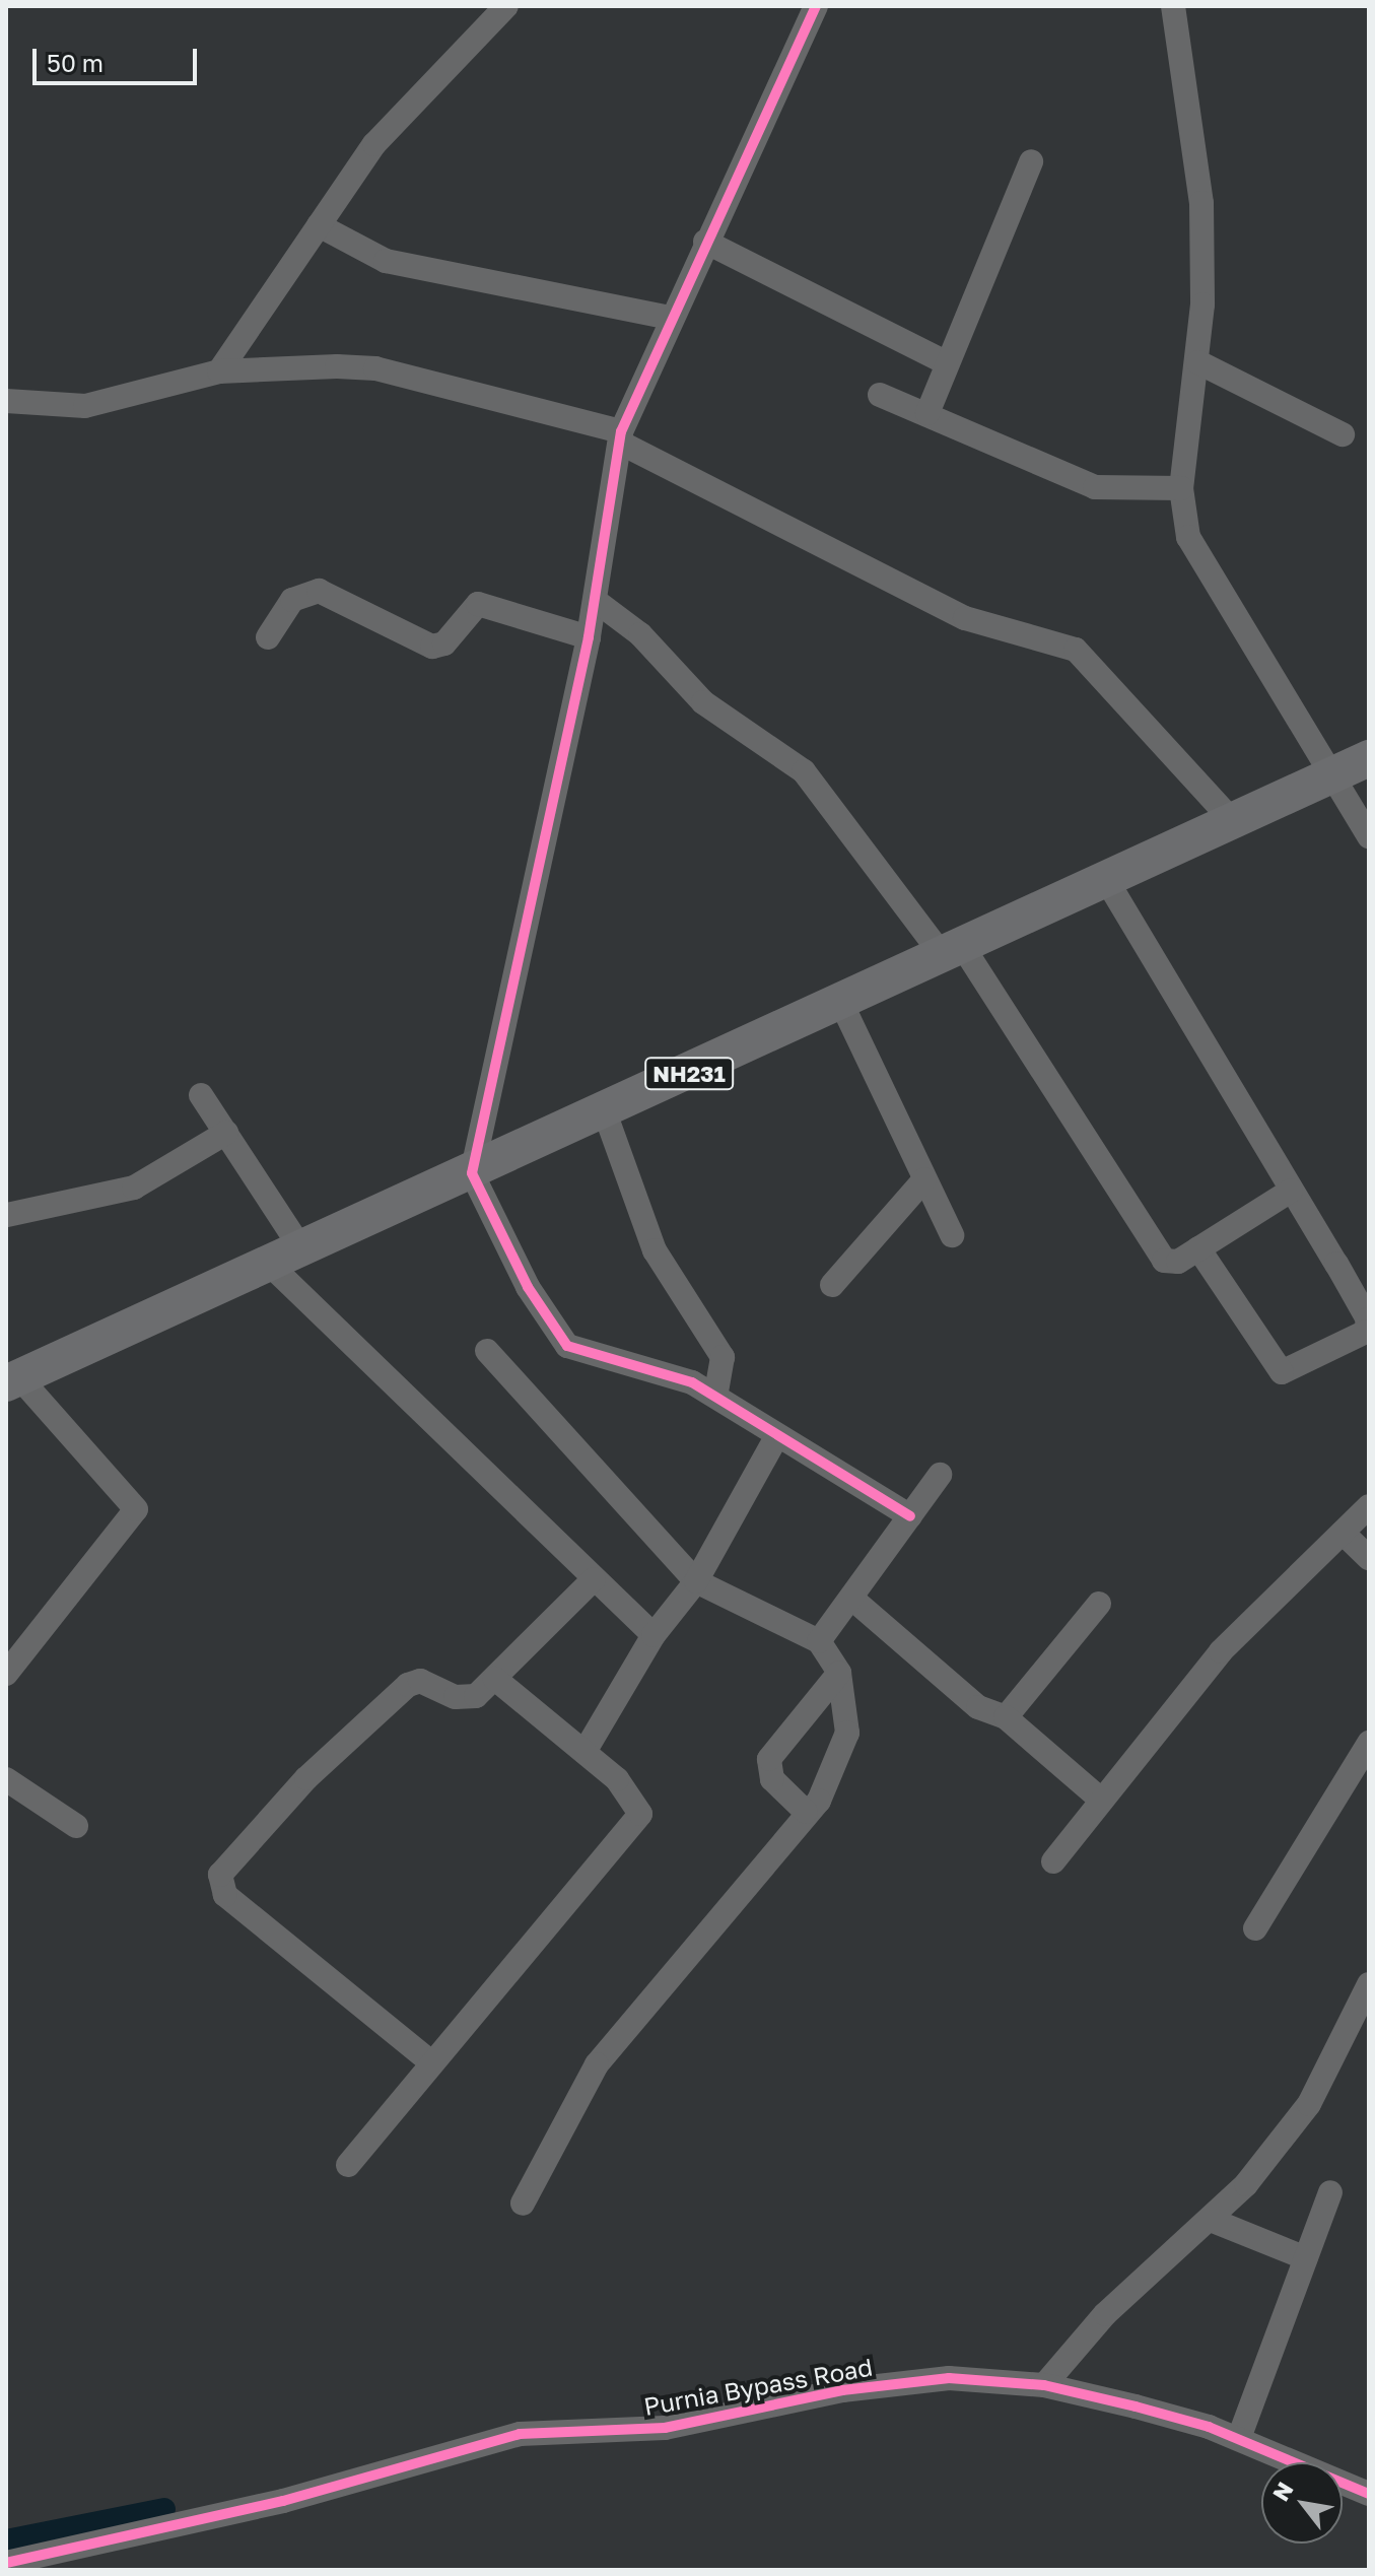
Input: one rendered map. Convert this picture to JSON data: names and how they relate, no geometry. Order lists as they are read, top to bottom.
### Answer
{
  "streets": {
    "highway": ["NH231"],
    "street": ["Purnia Bypass Road"]
  },
  "scale_bar": "50 m",
  "north": "top left"
}
